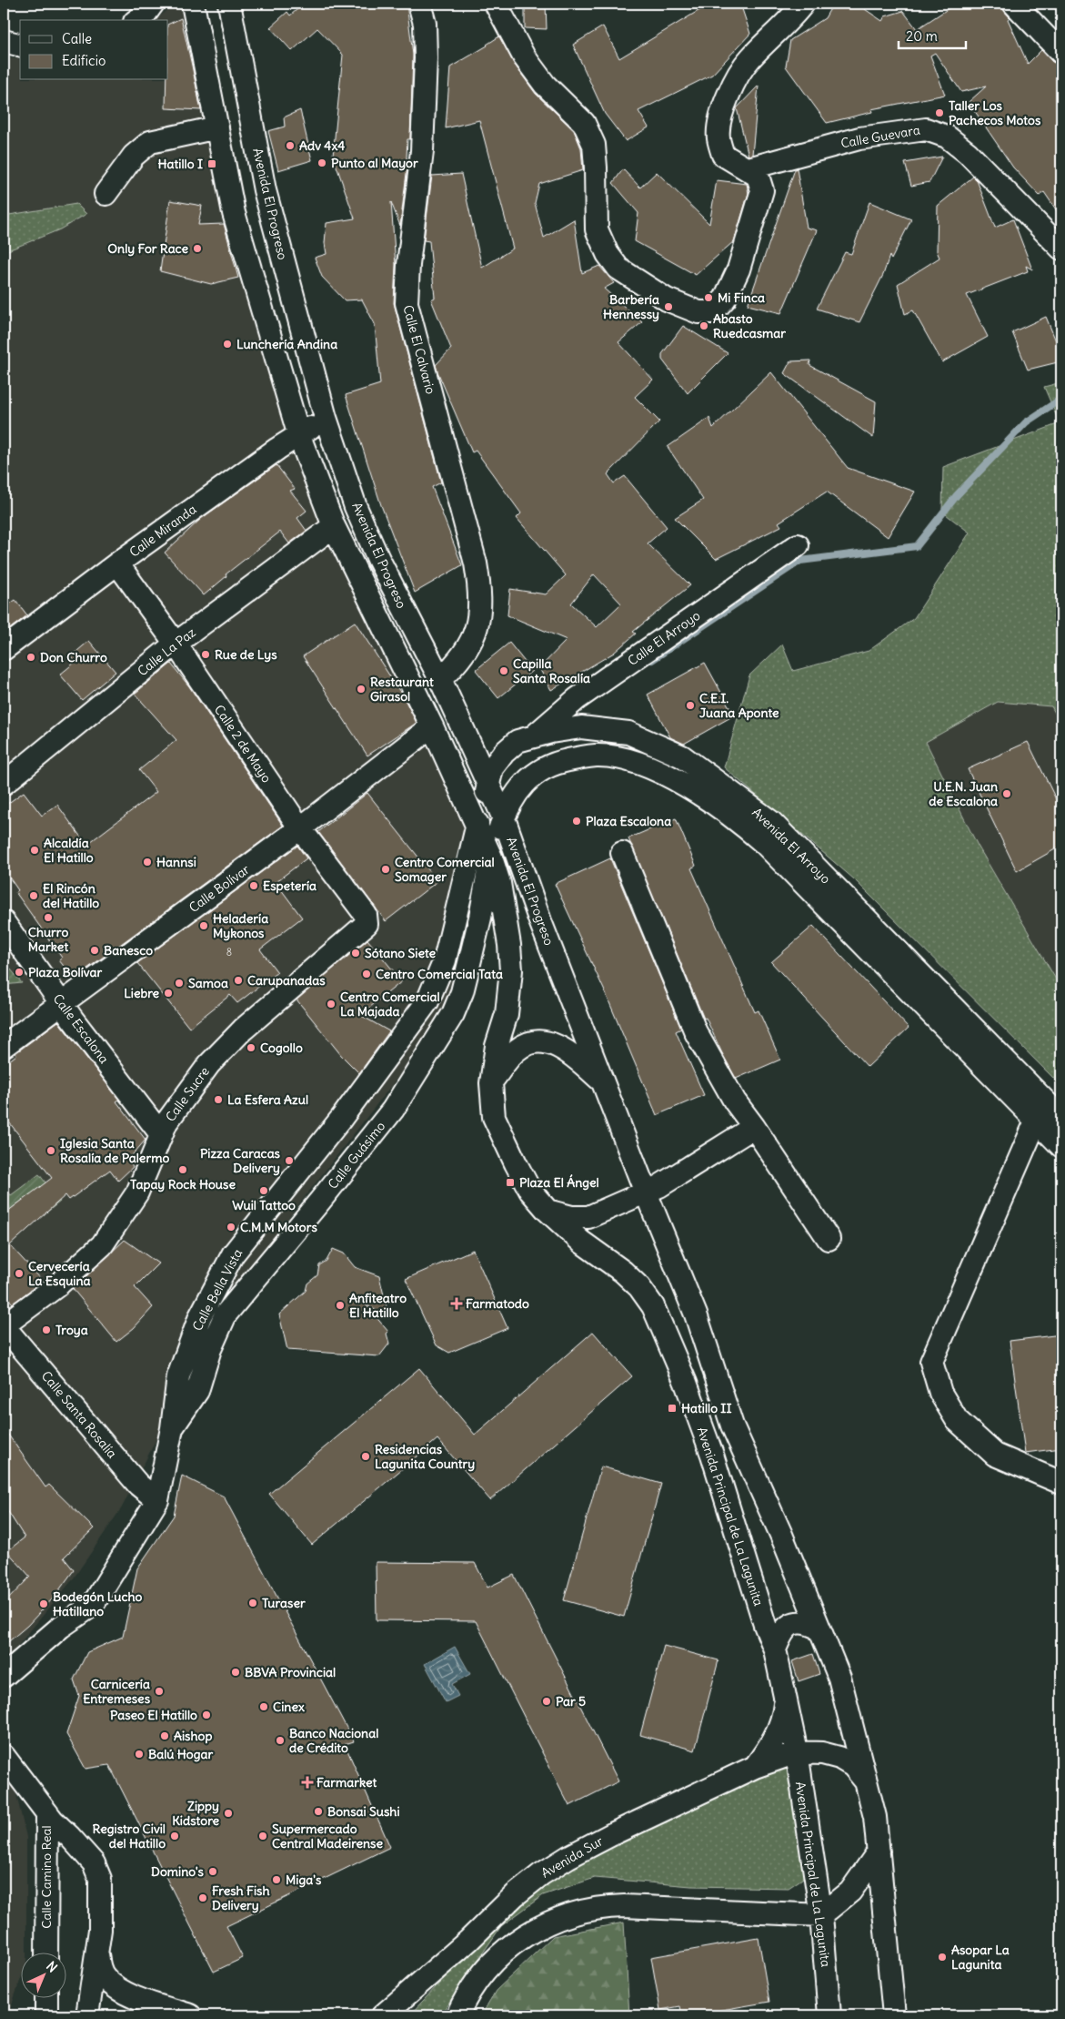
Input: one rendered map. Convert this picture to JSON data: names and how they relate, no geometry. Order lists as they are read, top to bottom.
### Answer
{
  "streets": {
    "street": [
      "Calle Guevara",
      "Avenida El Progreso",
      "Calle El Calvario",
      "Calle Miranda",
      "Calle El Arroyo",
      "Calle La Paz",
      "Calle 2 de Mayo",
      "Avenida El Arroyo",
      "Calle Bolívar",
      "Calle Escalona",
      "Calle Sucre",
      "Calle Guásimo",
      "Calle Bella Vista",
      "Calle Santa Rosalía",
      "Avenida Principal de La Lagunita",
      "Avenida Sur",
      "Calle Camino Real"
    ]
  },
  "crossings": [
    ["Avenida El Progreso", "Calle El Calvario"],
    ["Avenida El Progreso", "Calle Miranda"],
    ["Avenida El Progreso", "Calle La Paz"],
    ["Avenida El Progreso", "Avenida El Arroyo"],
    ["Avenida El Progreso", "Calle Bolívar"],
    ["Avenida El Progreso", "Calle Guásimo"],
    ["Avenida El Progreso", "Calle Bella Vista"],
    ["Avenida El Progreso", "Avenida Principal de La Lagunita"],
    ["Calle Miranda", "Calle 2 de Mayo"],
    ["Calle El Arroyo", "Avenida El Arroyo"],
    ["Calle La Paz", "Calle 2 de Mayo"],
    ["Calle 2 de Mayo", "Calle Bolívar"],
    ["Calle 2 de Mayo", "Calle Sucre"],
    ["Avenida El Arroyo", "Calle Guásimo"],
    ["Avenida El Arroyo", "Calle Bella Vista"],
    ["Calle Bolívar", "Calle Escalona"],
    ["Calle Escalona", "Calle Sucre"],
    ["Calle Sucre", "Calle Santa Rosalía"],
    ["Calle Guásimo", "Calle Bella Vista"],
    ["Calle Bella Vista", "Calle Santa Rosalía"],
    ["Avenida Principal de La Lagunita", "Avenida Sur"]
  ],
  "places": {
    "other": [
      "Taller Los Pachecos Motos",
      "Adv 4x4",
      "Punto al Mayor",
      "Only For Race",
      "Mi Finca",
      "Barbería Hennessy",
      "Abasto Ruedcasmar",
      "Lunchería Andina",
      "Rue de Lys",
      "Don Churro",
      "Capilla Santa Rosalía",
      "Restaurant Girasol",
      "C.E.I. Juana Aponte",
      "U.E.N. Juan de Escalona",
      "Plaza Escalona",
      "Alcaldía El Hatillo",
      "Hannsi",
      "Centro Comercial Somager",
      "Espetería",
      "El Rincón del Hatillo",
      "Churro Market",
      "Heladería Mykonos",
      "Banesco",
      "Sótano Siete",
      "Plaza Bolívar",
      "Centro Comercial Tata",
      "Carupanadas",
      "Samoa",
      "Liebre",
      "Centro Comercial La Majada",
      "Cogollo",
      "La Esfera Azul",
      "Iglesia Santa Rosalía de Palermo",
      "Pizza Caracas Delivery",
      "Tapay Rock House",
      "Wuil Tattoo",
      "C.M.M Motors",
      "Cervecería La Esquina",
      "Anfiteatro El Hatillo",
      "Troya",
      "Residencias Lagunita Country",
      "Turaser",
      "Bodegón Lucho Hatillano",
      "BBVA Provincial",
      "Carnicería Entremeses",
      "Par 5",
      "Cinex",
      "Paseo El Hatillo",
      "Aishop",
      "Banco Nacional de Crédito",
      "Balú Hogar",
      "Bonsai Sushi",
      "Zippy Kidstore",
      "Registro Civil del Hatillo",
      "Supermercado Central Madeirense",
      "Domino's",
      "Miga's",
      "Fresh Fish Delivery",
      "Asopar La Lagunita"
    ],
    "transit": ["Hatillo I", "Plaza El Ángel", "Hatillo II"],
    "health": ["Farmatodo", "Farmarket"]
  },
  "house_numbers": ["8"],
  "legend": ["Calle", "Edificio"],
  "scale_bar": "20 m",
  "north": "top right"
}
